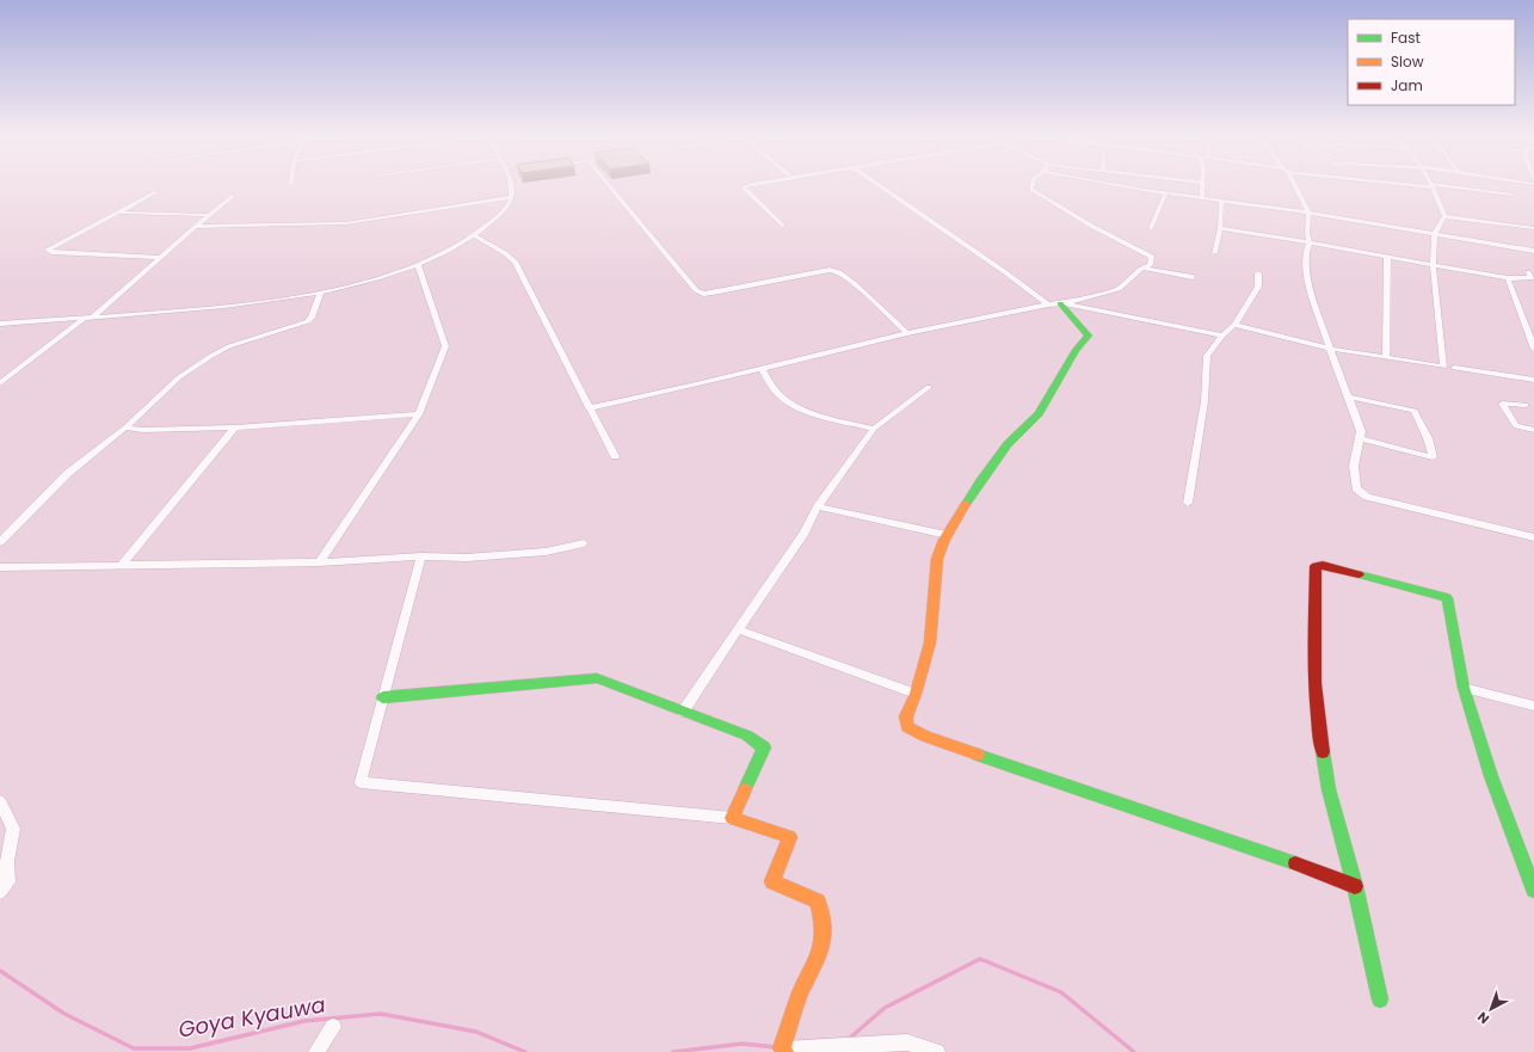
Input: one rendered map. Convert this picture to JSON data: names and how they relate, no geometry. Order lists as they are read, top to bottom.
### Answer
{
  "water": ["Goya Kyauwa"],
  "legend": ["Fast", "Slow", "Jam"],
  "north": "bottom left"
}
